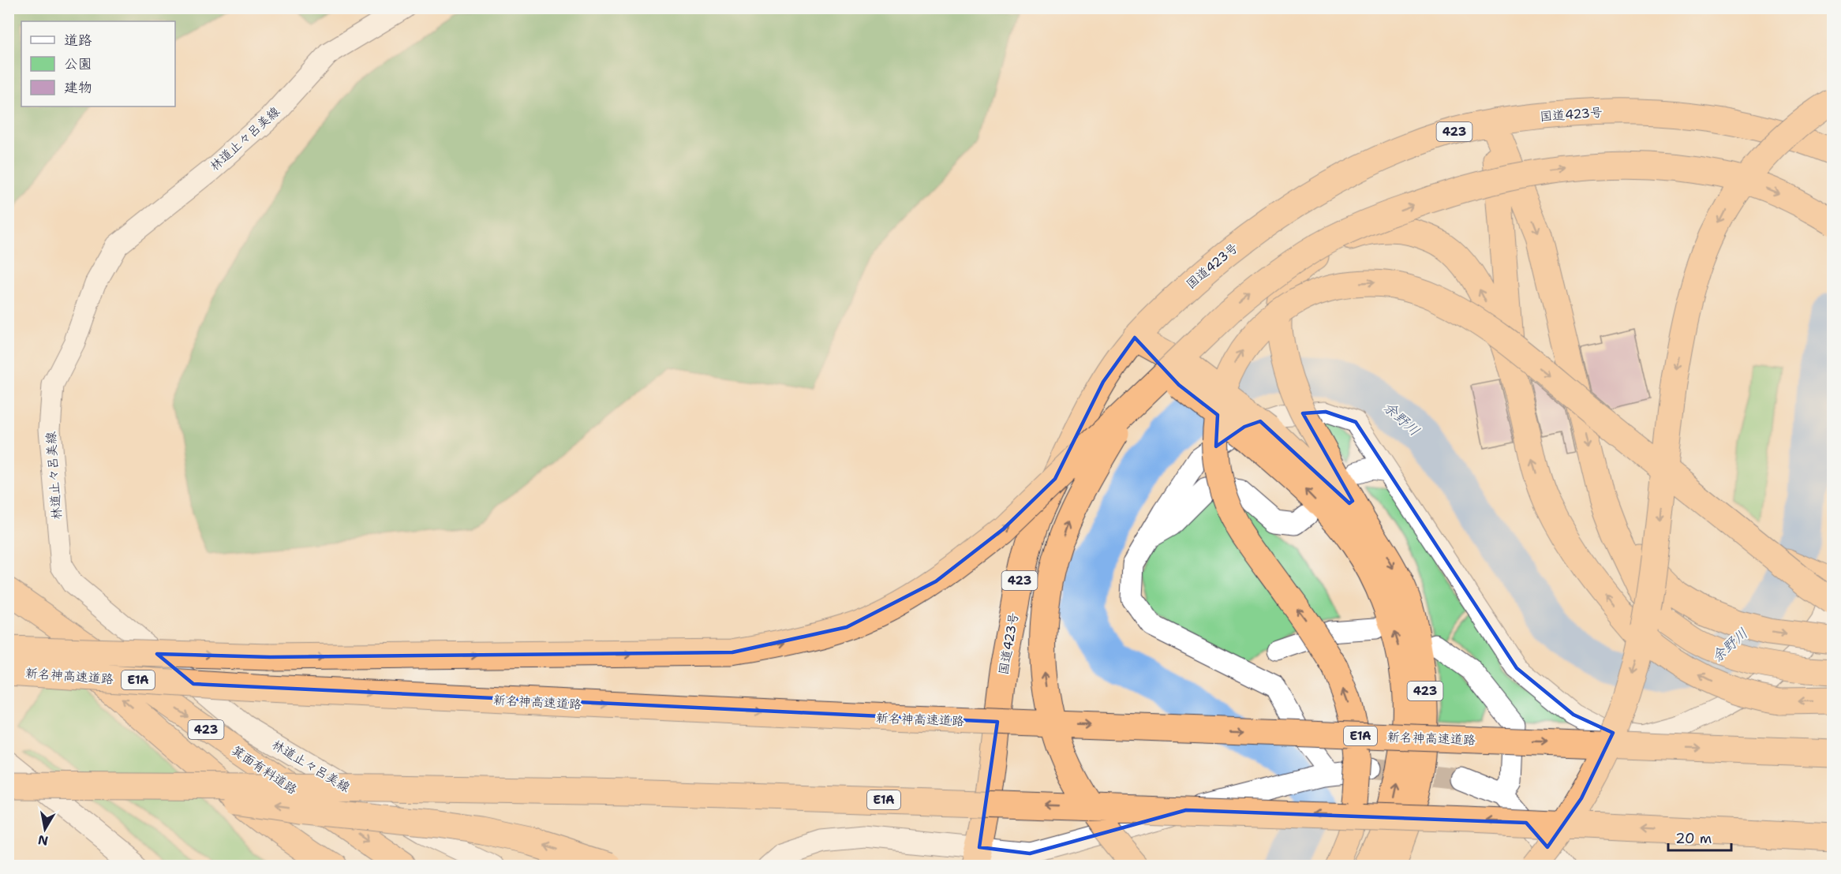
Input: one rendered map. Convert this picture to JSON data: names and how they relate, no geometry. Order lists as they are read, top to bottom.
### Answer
{
  "streets": {
    "highway": [
      "国道423号",
      "423",
      "新名神高速道路",
      "E1A",
      "箕面有料道路"
    ],
    "street": ["林道止々呂美線"]
  },
  "crossings": [
    ["国道423号", "423"]
  ],
  "water": ["余野川"],
  "legend": ["道路", "公園", "建物"],
  "scale_bar": "20 m",
  "north": "bottom"
}
